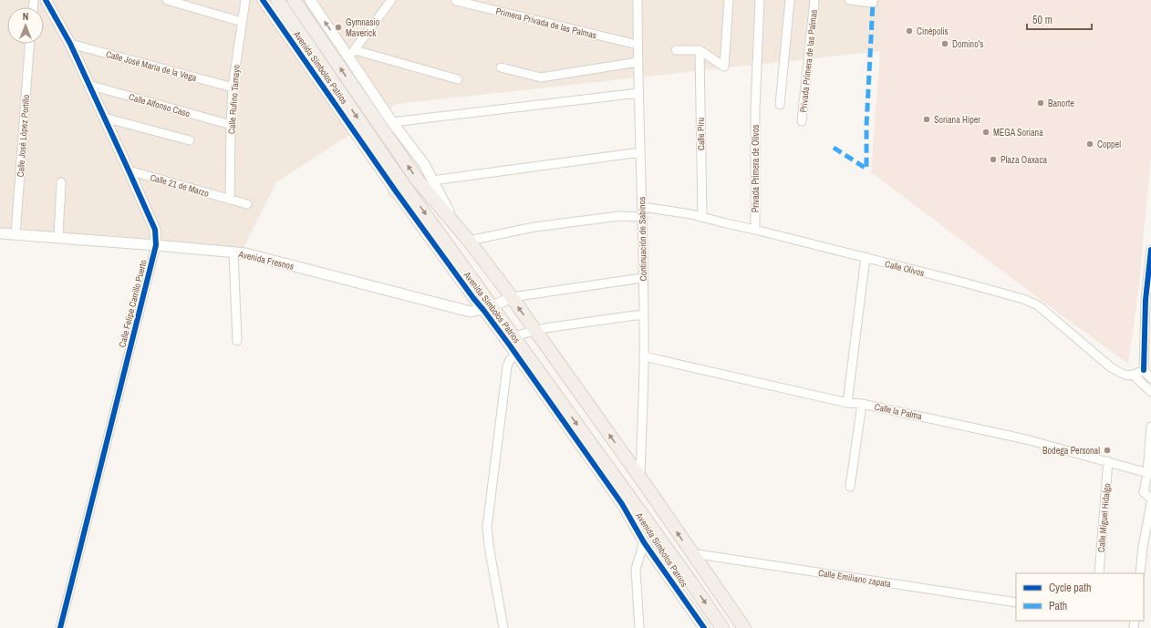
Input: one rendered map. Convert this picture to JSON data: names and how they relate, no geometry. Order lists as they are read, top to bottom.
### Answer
{
  "streets": {
    "main road": ["Avenida Símbolos Patrios"],
    "street": [
      "Primera Privada de las Palmas",
      "Privada Primera de las Palmas",
      "Calle José María de la Vega",
      "Calle Rufino Tamayo",
      "Calle Alfonso Caso",
      "Calle Piru",
      "Calle José López Portillo",
      "Privada Primera de Olivos",
      "Calle 21 de Marzo",
      "Continuación de Sabinos",
      "Avenida Fresnos",
      "Calle Olivos",
      "Calle Felipe Carrillo Puerto",
      "Calle la Palma",
      "Calle Miguel Hidalgo",
      "Calle Emiliano zapata"
    ]
  },
  "crossings": [
    ["Primera Privada de las Palmas", "Continuación de Sabinos"],
    ["Calle José María de la Vega", "Calle Rufino Tamayo"],
    ["Calle José María de la Vega", "Calle Felipe Carrillo Puerto"],
    ["Avenida Símbolos Patrios", "Continuación de Sabinos"],
    ["Avenida Símbolos Patrios", "Avenida Fresnos"],
    ["Avenida Símbolos Patrios", "Calle Emiliano zapata"],
    ["Calle Rufino Tamayo", "Calle Alfonso Caso"],
    ["Calle Rufino Tamayo", "Calle 21 de Marzo"],
    ["Calle Alfonso Caso", "Calle Felipe Carrillo Puerto"],
    ["Calle Piru", "Calle Olivos"],
    ["Calle José López Portillo", "Avenida Fresnos"],
    ["Privada Primera de Olivos", "Calle Olivos"],
    ["Calle 21 de Marzo", "Calle Felipe Carrillo Puerto"],
    ["Continuación de Sabinos", "Calle Olivos"],
    ["Continuación de Sabinos", "Calle la Palma"],
    ["Avenida Fresnos", "Calle Felipe Carrillo Puerto"],
    ["Calle la Palma", "Calle Miguel Hidalgo"]
  ],
  "places": [
    "Gymnasio Maverick",
    "Cinépolis",
    "Domino's",
    "Banorte",
    "Soriana Híper",
    "MEGA Soriana",
    "Coppel",
    "Plaza Oaxaca",
    "Bodega Personal"
  ],
  "legend": ["Cycle path", "Path"],
  "scale_bar": "50 m",
  "north": "top"
}
